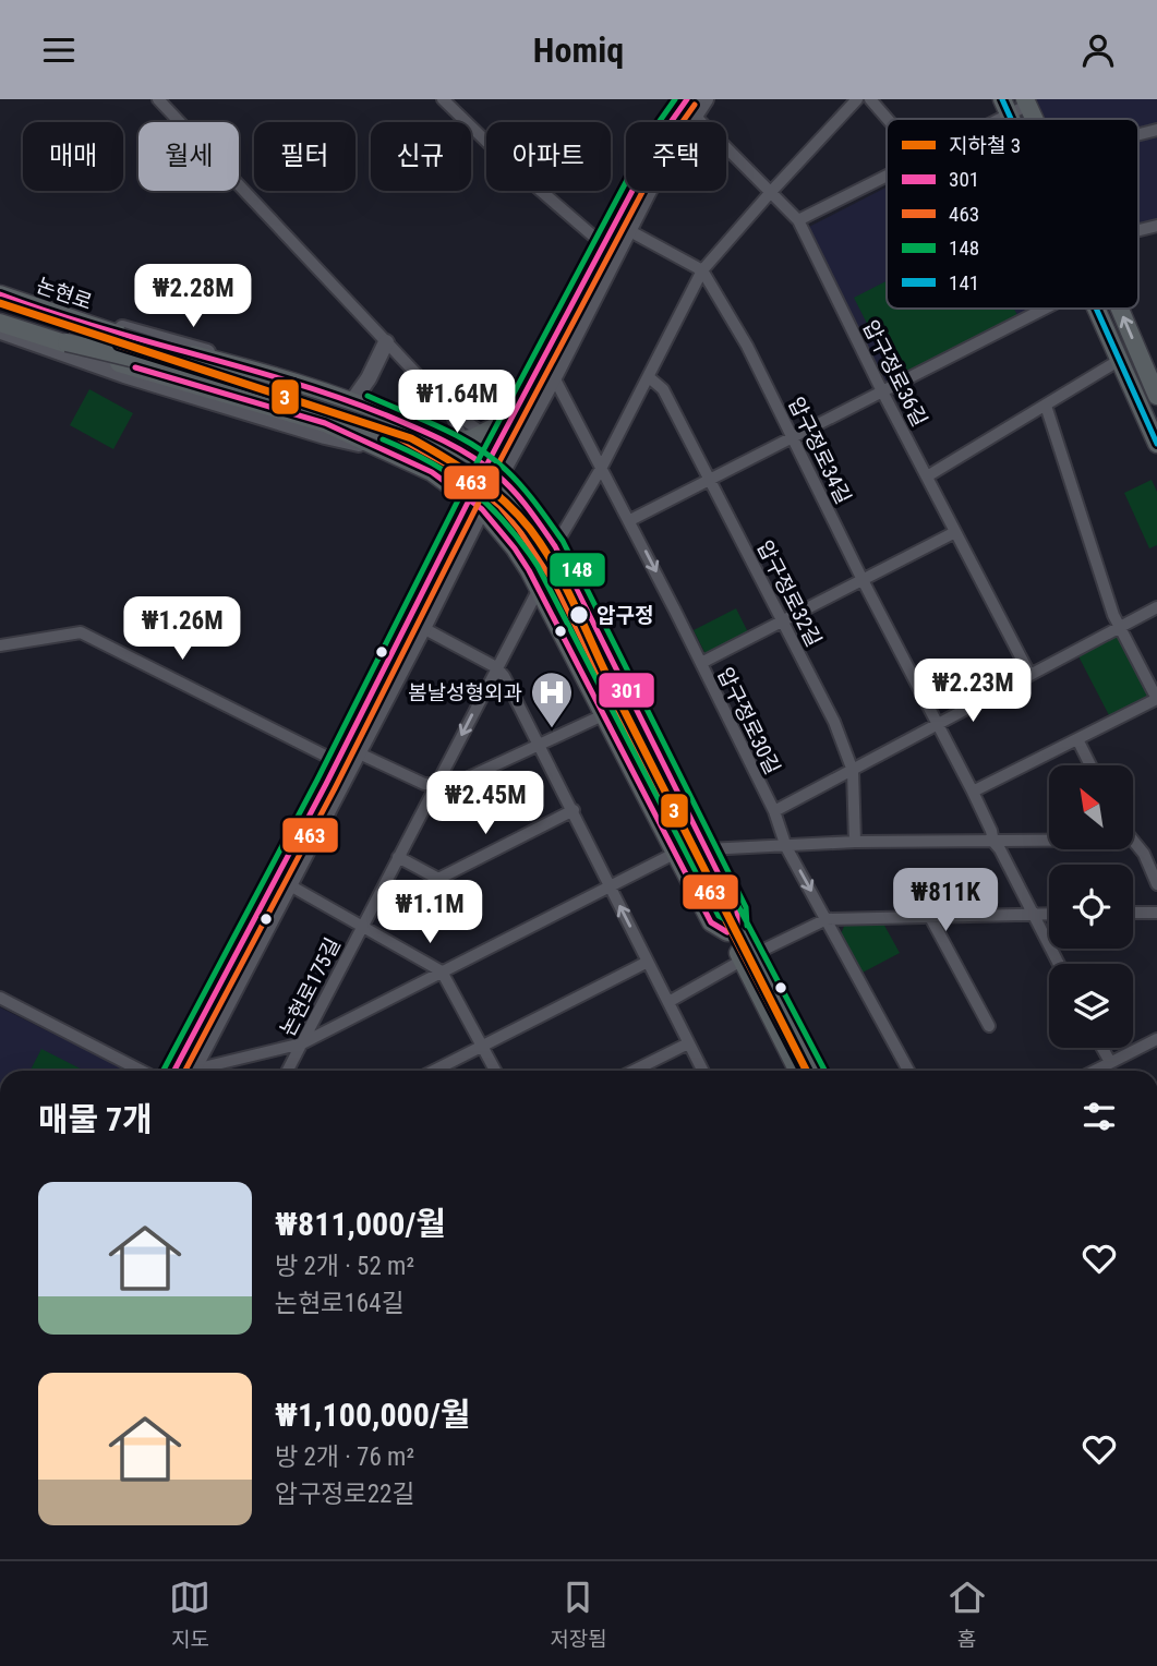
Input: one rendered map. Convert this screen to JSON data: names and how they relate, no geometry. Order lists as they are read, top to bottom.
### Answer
{
  "streets": {
    "main road": ["논현로"],
    "street": [
      "압구정로36길",
      "압구정로34길",
      "압구정로32길",
      "압구정로30길",
      "논현로175길"
    ]
  },
  "crossings": [
    ["논현로", "논현로175길"]
  ],
  "places": {
    "other": ["압구정"],
    "hospital": ["봄날성형외과"]
  },
  "lines": [
    "transit line 301",
    "transit line 148",
    "transit line 141",
    "transit line 463",
    "metro line 3"
  ],
  "legend": [
    "지하철 3",
    "301",
    "463",
    "148",
    "141"
  ],
  "north": "top left",
  "page": {
    "header": "Homiq",
    "chip": [
      "매매",
      "월세",
      "필터",
      "신규",
      "아파트",
      "주택"
    ],
    "price": [
      "₩2.28M",
      "₩1.64M",
      "₩1.26M",
      "₩2.23M",
      "₩2.45M",
      "₩811K",
      "₩1.1M"
    ],
    "heading": "매물 7개",
    "list": [
      {
        "name": "₩811,000/월",
        "note": "방 2개 · 52 m² · 논현로164길"
      },
      {
        "name": "₩1,100,000/월",
        "note": "방 2개 · 76 m² · 압구정로22길"
      }
    ],
    "tabs": ["지도", "저장됨", "홈"]
  }
}
